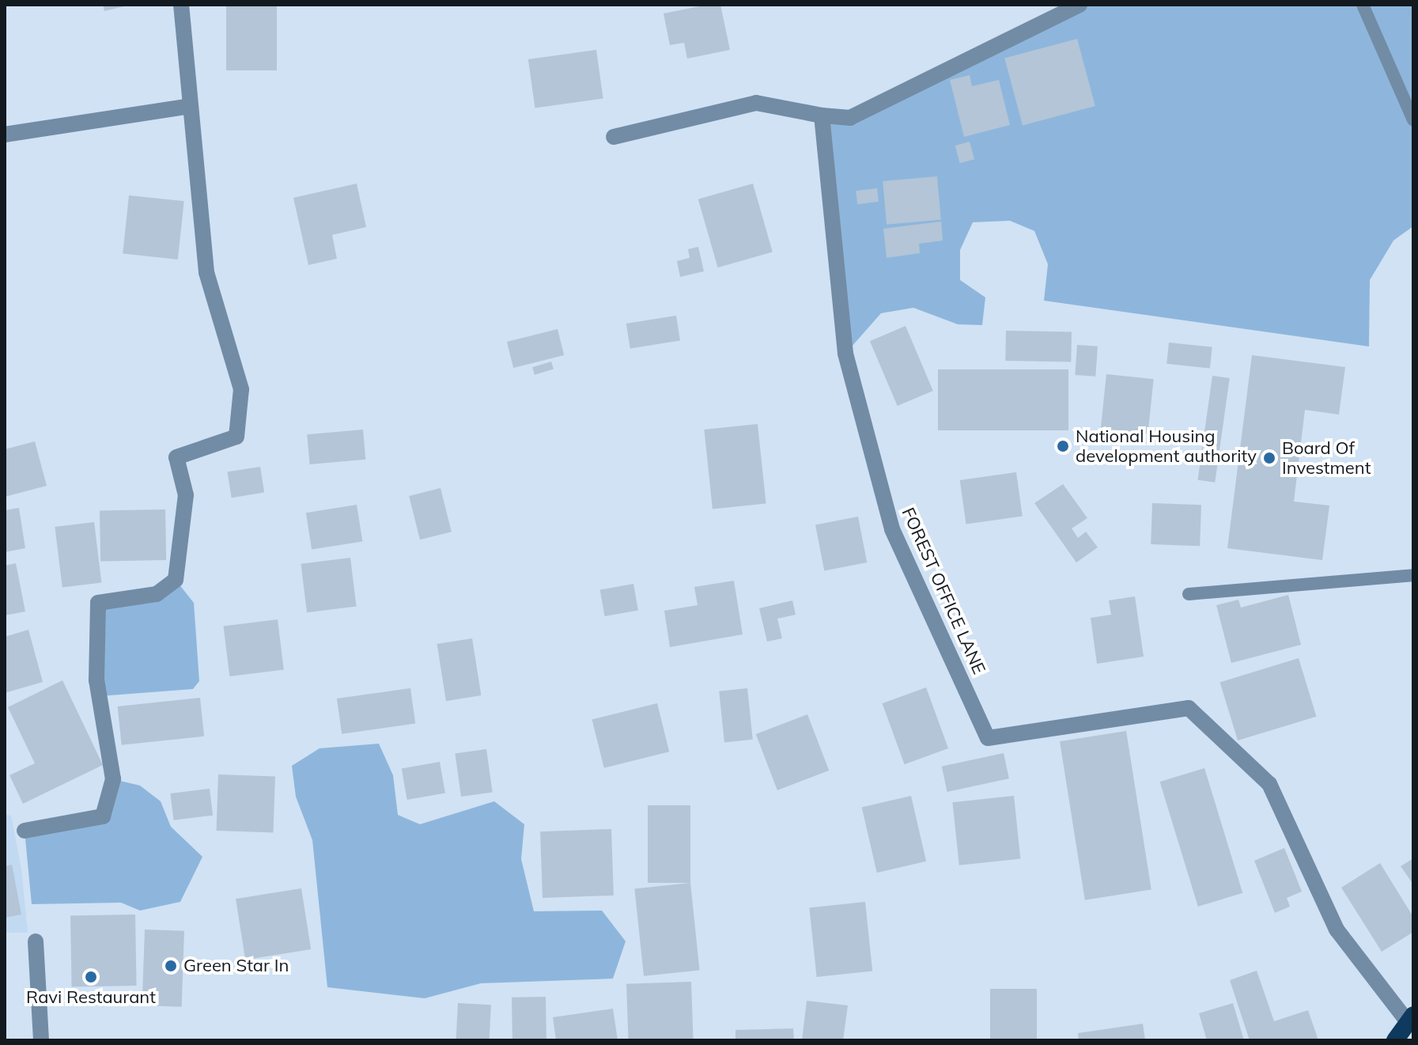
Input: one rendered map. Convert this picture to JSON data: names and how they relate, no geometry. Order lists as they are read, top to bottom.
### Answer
{
  "streets": {
    "street": ["FOREST OFFICE LANE"]
  },
  "places": [
    "National Housing development authority",
    "Board Of Investment",
    "Green Star In",
    "Ravi Restaurant"
  ]
}
